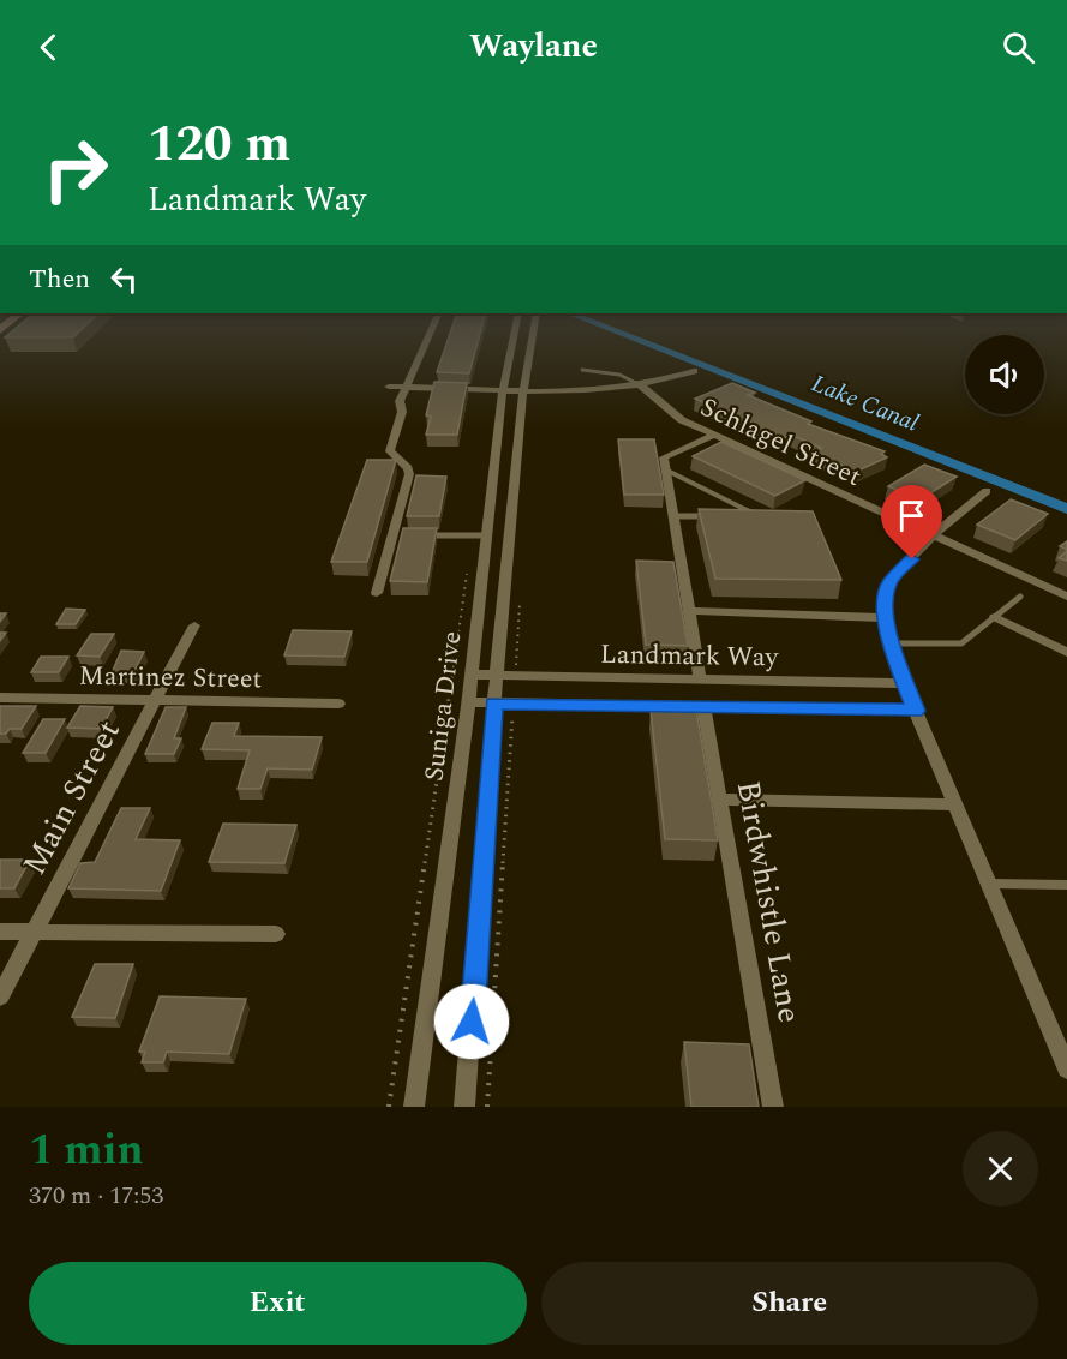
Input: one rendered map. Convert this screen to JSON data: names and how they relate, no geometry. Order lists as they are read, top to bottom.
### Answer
{
  "streets": {
    "street": [
      "Schlagel Street",
      "Landmark Way",
      "Martinez Street",
      "Suniga Drive",
      "Main Street",
      "Birdwhistle Lane"
    ]
  },
  "crossings": [
    ["Landmark Way", "Suniga Drive"],
    ["Landmark Way", "Birdwhistle Lane"],
    ["Martinez Street", "Main Street"]
  ],
  "water": ["Lake Canal"],
  "page": {
    "header": "Waylane",
    "turn": ["120 m", "Landmark Way"],
    "then": "Then",
    "heading": ["1 min", "370 m · 17:53"],
    "buttons": ["Exit", "Share"]
  }
}
